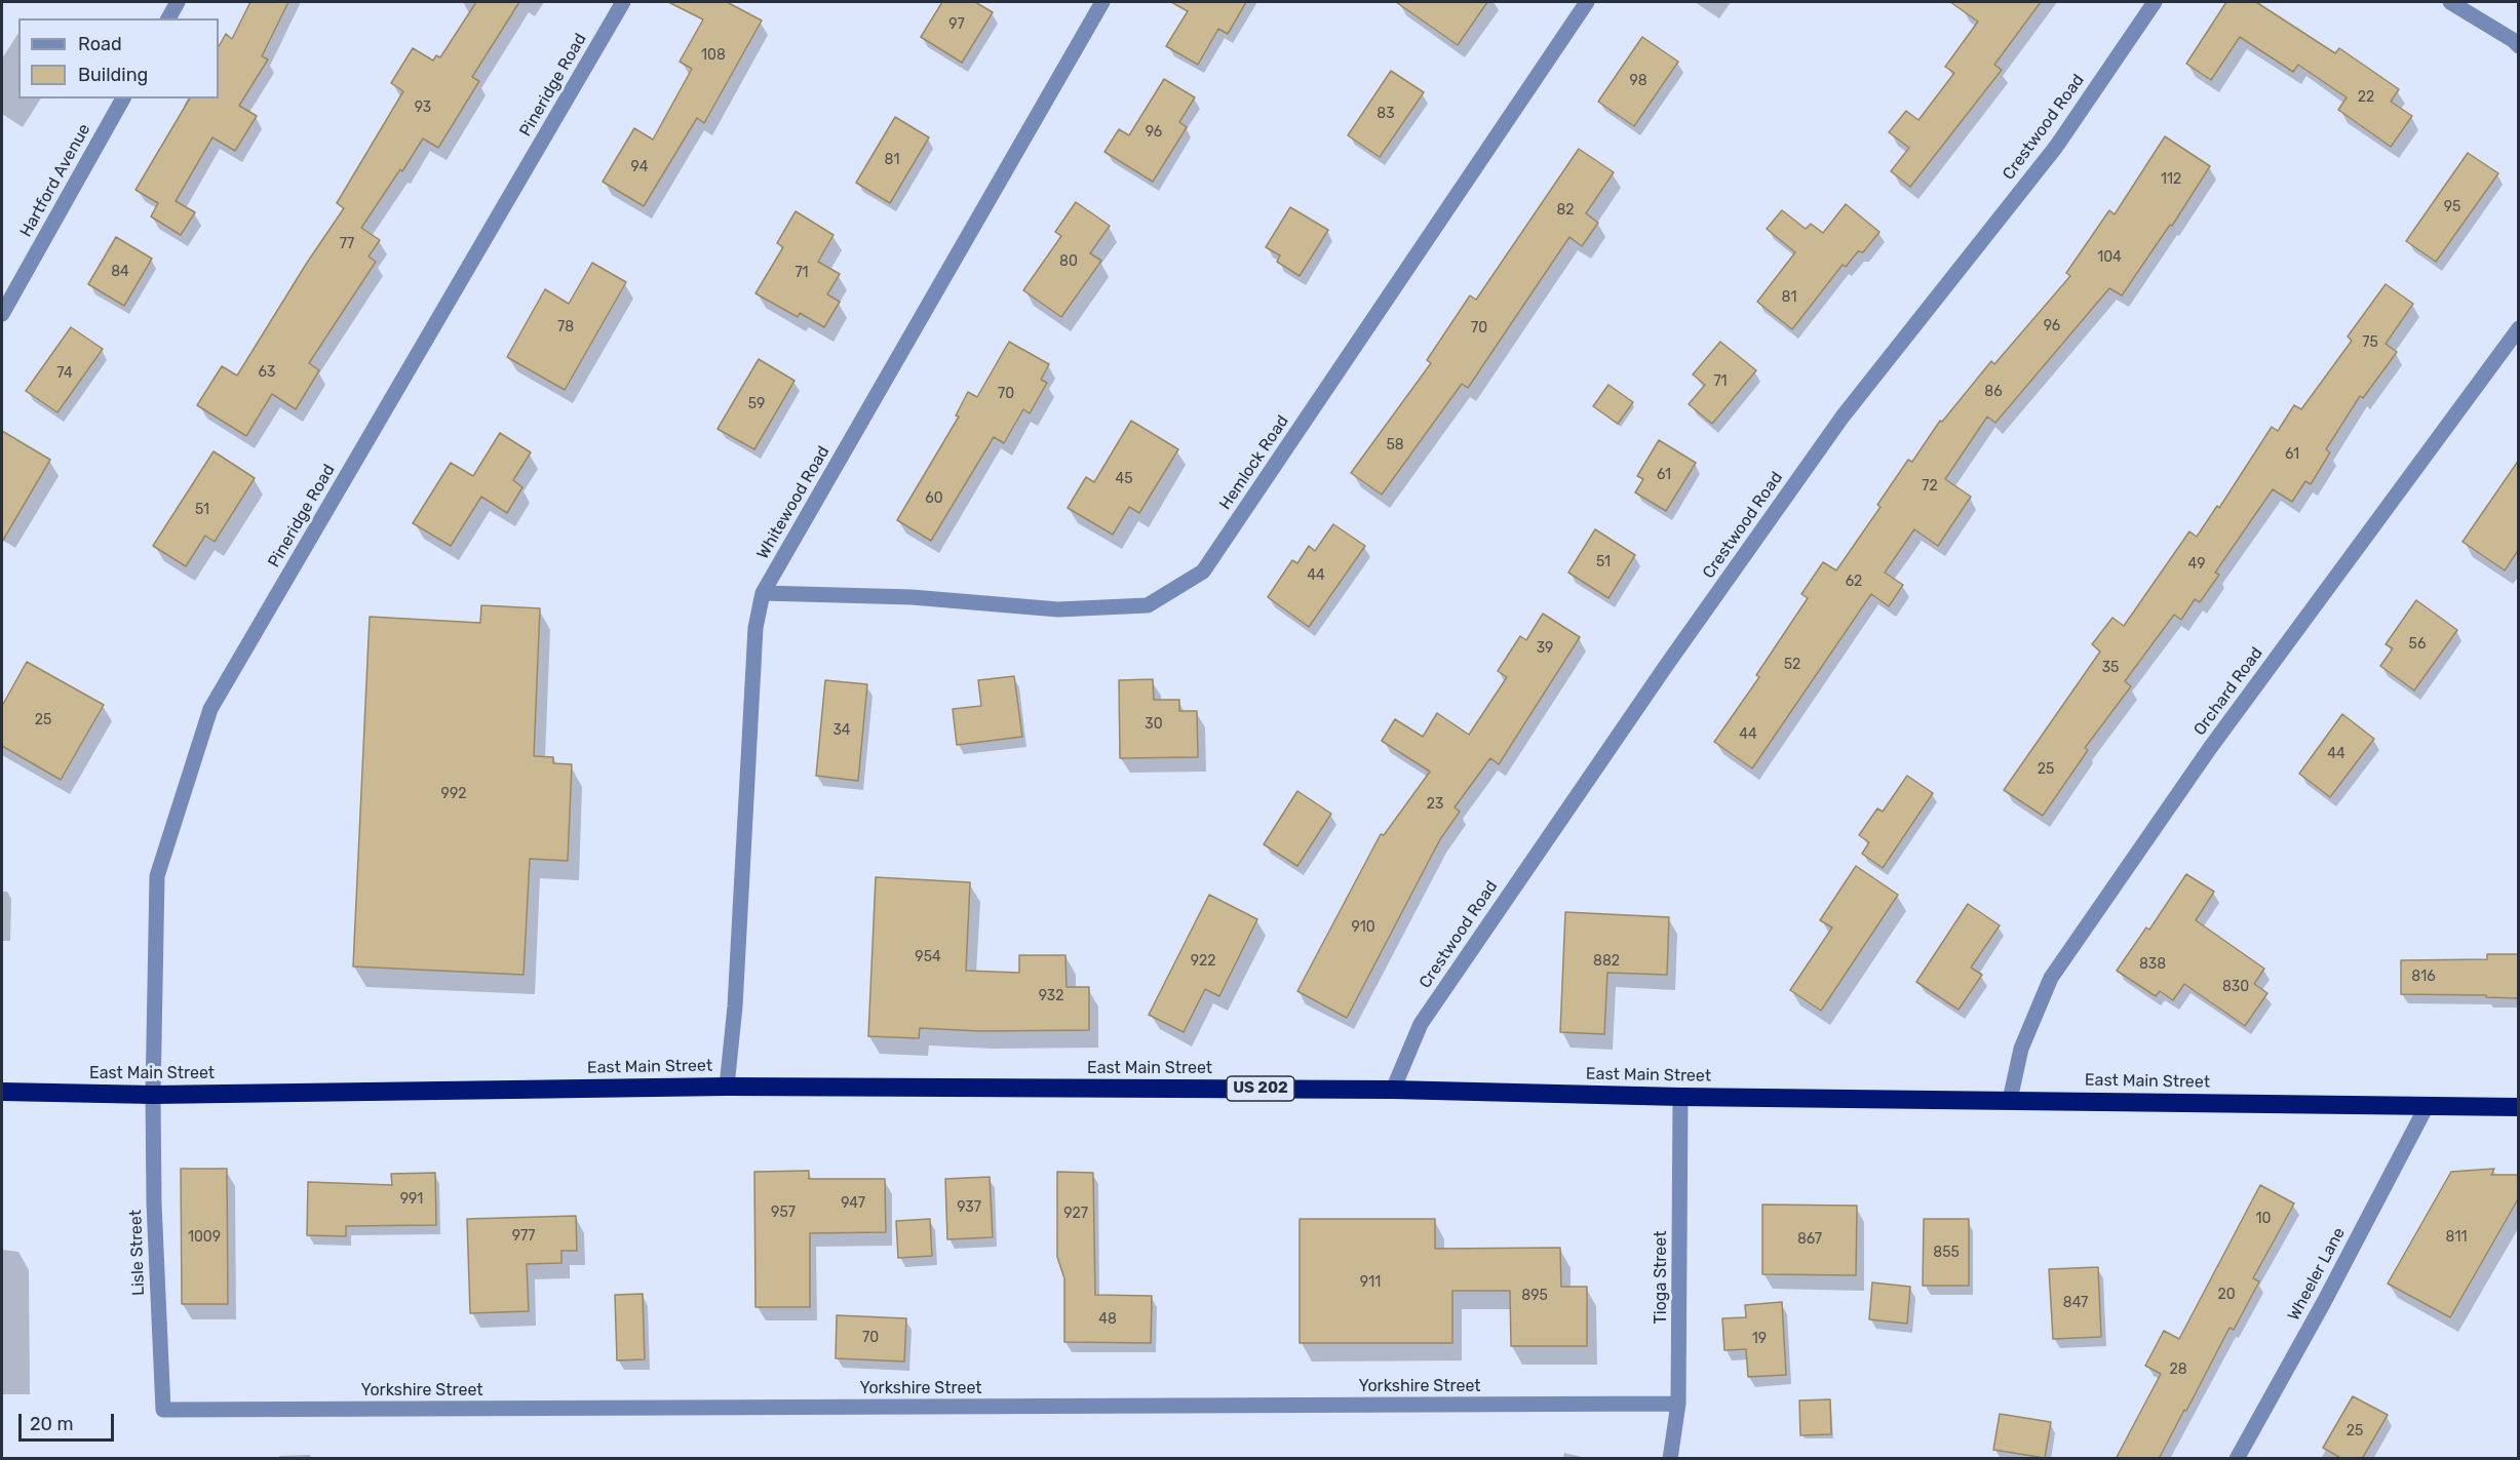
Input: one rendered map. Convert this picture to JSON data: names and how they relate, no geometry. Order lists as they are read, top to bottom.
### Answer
{
  "streets": {
    "highway": ["East Main Street", "US 202"],
    "street": [
      "Pineridge Road",
      "Crestwood Road",
      "Hartford Avenue",
      "Hemlock Road",
      "Whitewood Road",
      "Orchard Road",
      "Lisle Street",
      "Wheeler Lane",
      "Tioga Street",
      "Yorkshire Street"
    ]
  },
  "crossings": [
    ["Pineridge Road", "East Main Street"],
    ["Pineridge Road", "Lisle Street"],
    ["Crestwood Road", "East Main Street"],
    ["Hemlock Road", "Whitewood Road"],
    ["Whitewood Road", "East Main Street"],
    ["Orchard Road", "East Main Street"],
    ["East Main Street", "Lisle Street"],
    ["East Main Street", "Wheeler Lane"],
    ["East Main Street", "Tioga Street"],
    ["Lisle Street", "Yorkshire Street"],
    ["Tioga Street", "Yorkshire Street"]
  ],
  "house_numbers": [
    "97",
    "108",
    "98",
    "22",
    "93",
    "83",
    "96",
    "81",
    "94",
    "112",
    "95",
    "82",
    "77",
    "104",
    "80",
    "84",
    "71",
    "81",
    "96",
    "78",
    "70",
    "75",
    "63",
    "74",
    "71",
    "86",
    "70",
    "59",
    "58",
    "61",
    "61",
    "45",
    "72",
    "60",
    "51",
    "51",
    "49",
    "44",
    "62",
    "56",
    "39",
    "52",
    "35",
    "25",
    "30",
    "34",
    "44",
    "44",
    "25",
    "992",
    "23",
    "910",
    "954",
    "922",
    "882",
    "838",
    "816",
    "830",
    "932",
    "991",
    "947",
    "937",
    "957",
    "927",
    "10",
    "977",
    "1009",
    "811",
    "867",
    "855",
    "911",
    "20",
    "895",
    "847",
    "48",
    "70",
    "19",
    "28",
    "25"
  ],
  "legend": ["Road", "Building"],
  "scale_bar": "20 m"
}
